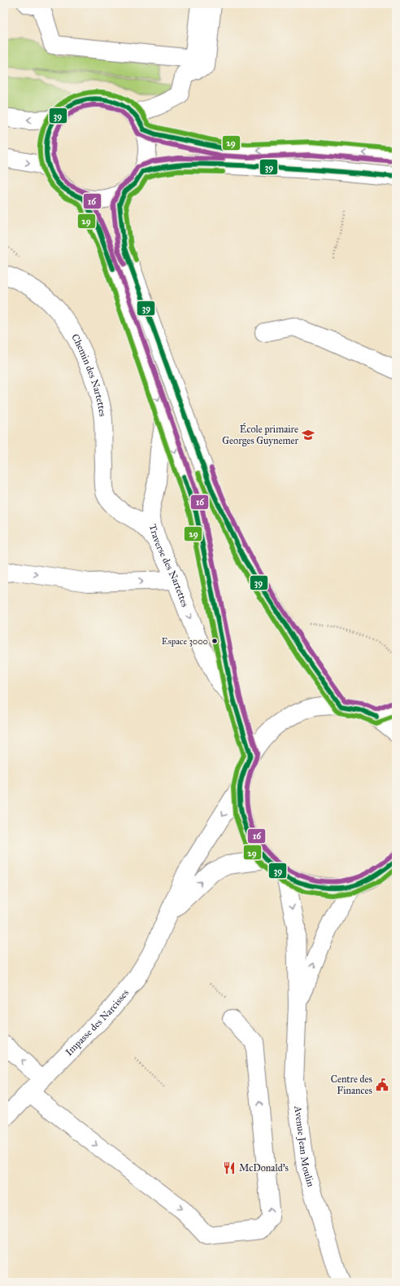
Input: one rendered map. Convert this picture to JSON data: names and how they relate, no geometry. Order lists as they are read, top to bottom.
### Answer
{
  "streets": {
    "main road": [
      "Chemin des Nartettes",
      "Traverse des Nartettes",
      "Impasse des Narcisses",
      "Avenue Jean Moulin"
    ]
  },
  "crossings": [
    ["Chemin des Nartettes", "Traverse des Nartettes"]
  ],
  "places": {
    "school or university": ["École primaire Georges Guynemer"],
    "other": ["Espace 3000"],
    "public building": ["Centre des Finances"],
    "restaurant": ["McDonald's"]
  },
  "lines": ["transit line 29", "transit line 39", "transit line 16"]
}
